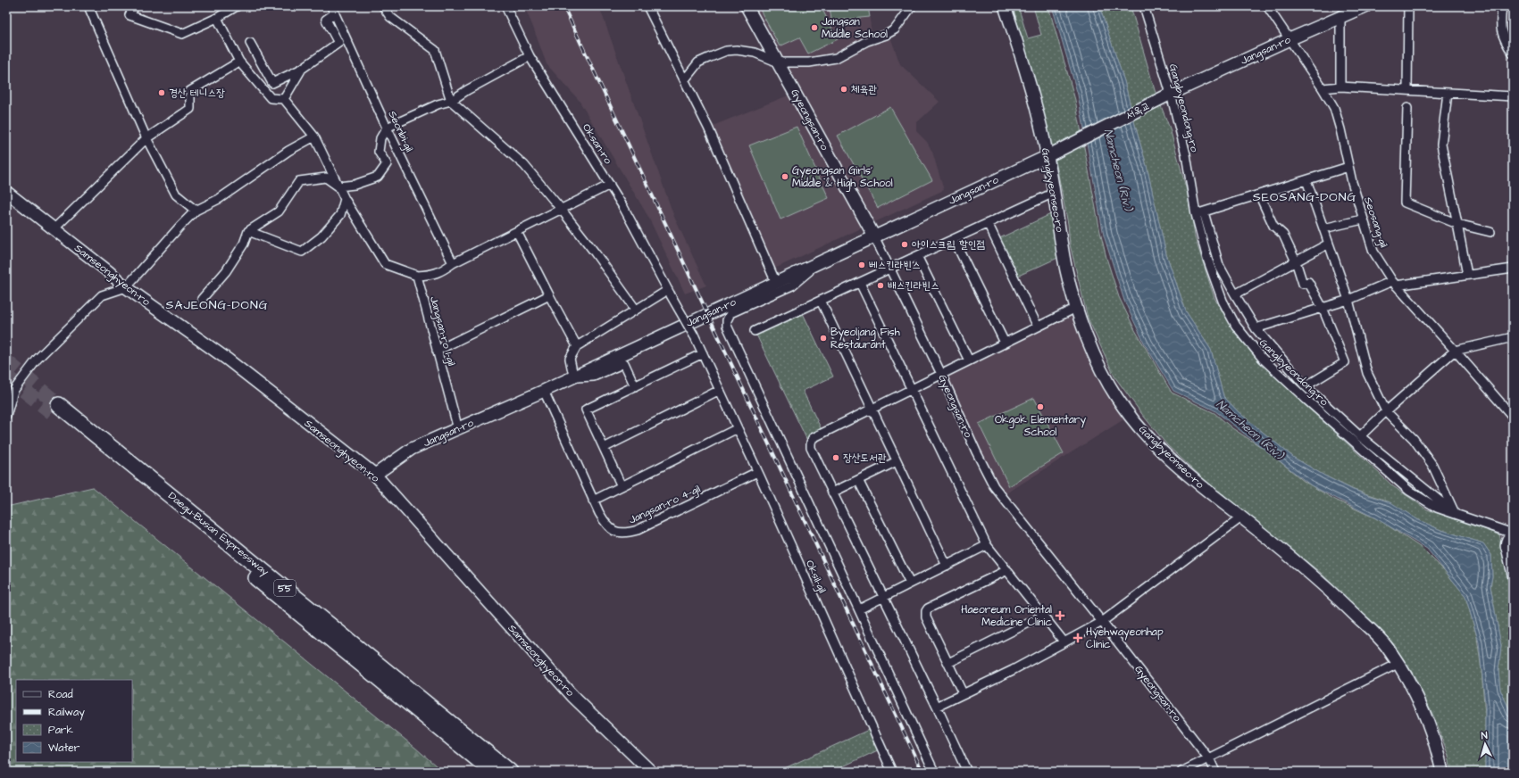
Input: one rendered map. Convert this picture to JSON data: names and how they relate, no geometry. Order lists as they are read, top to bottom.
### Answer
{
  "streets": {
    "highway": ["Daegu-Busan Expressway", "55"],
    "street": [
      "Jangsan-ro",
      "Gangbyeondong-ro",
      "서옥교",
      "Gyeongsan-ro",
      "Seonbi-gil",
      "Oksan-ro",
      "Gangbyeonseo-ro",
      "Seosang-gil",
      "Samseonghyeon-ro",
      "Jangsan-ro 1-gil",
      "Jangsan-ro 4-gil",
      "Oksil-gil"
    ]
  },
  "crossings": [
    ["Jangsan-ro", "Gangbyeondong-ro"],
    ["Jangsan-ro", "서옥교"],
    ["Jangsan-ro", "Gyeongsan-ro"],
    ["Jangsan-ro", "Gangbyeonseo-ro"],
    ["Jangsan-ro", "Seosang-gil"],
    ["Jangsan-ro", "Samseonghyeon-ro"],
    ["Jangsan-ro", "Jangsan-ro 1-gil"],
    ["Jangsan-ro", "Jangsan-ro 4-gil"],
    ["Gangbyeondong-ro", "서옥교"],
    ["서옥교", "Gangbyeonseo-ro"],
    ["Oksan-ro", "Oksil-gil"],
    ["Jangsan-ro 4-gil", "Oksil-gil"]
  ],
  "districts": ["SEOSANG-DONG", "SAJEONG-DONG"],
  "water": ["Namcheon (Riv.)"],
  "places": {
    "other": [
      "Jangsan Middle School",
      "체육관",
      "경산 테니스장",
      "Gyeongsan Girls' Middle & High School",
      "아이스크림 할인점",
      "베스킨라빈스",
      "배스킨라빈스",
      "Byeoljang Fish Restaurant",
      "Okgok Elementary School",
      "장산도서관"
    ],
    "health": ["Haeoreum Oriental Medicine Clinic", "Hyehwayeonhap Clinic"]
  },
  "legend": [
    "Road",
    "Railway",
    "Park",
    "Water"
  ],
  "north": "top"
}
